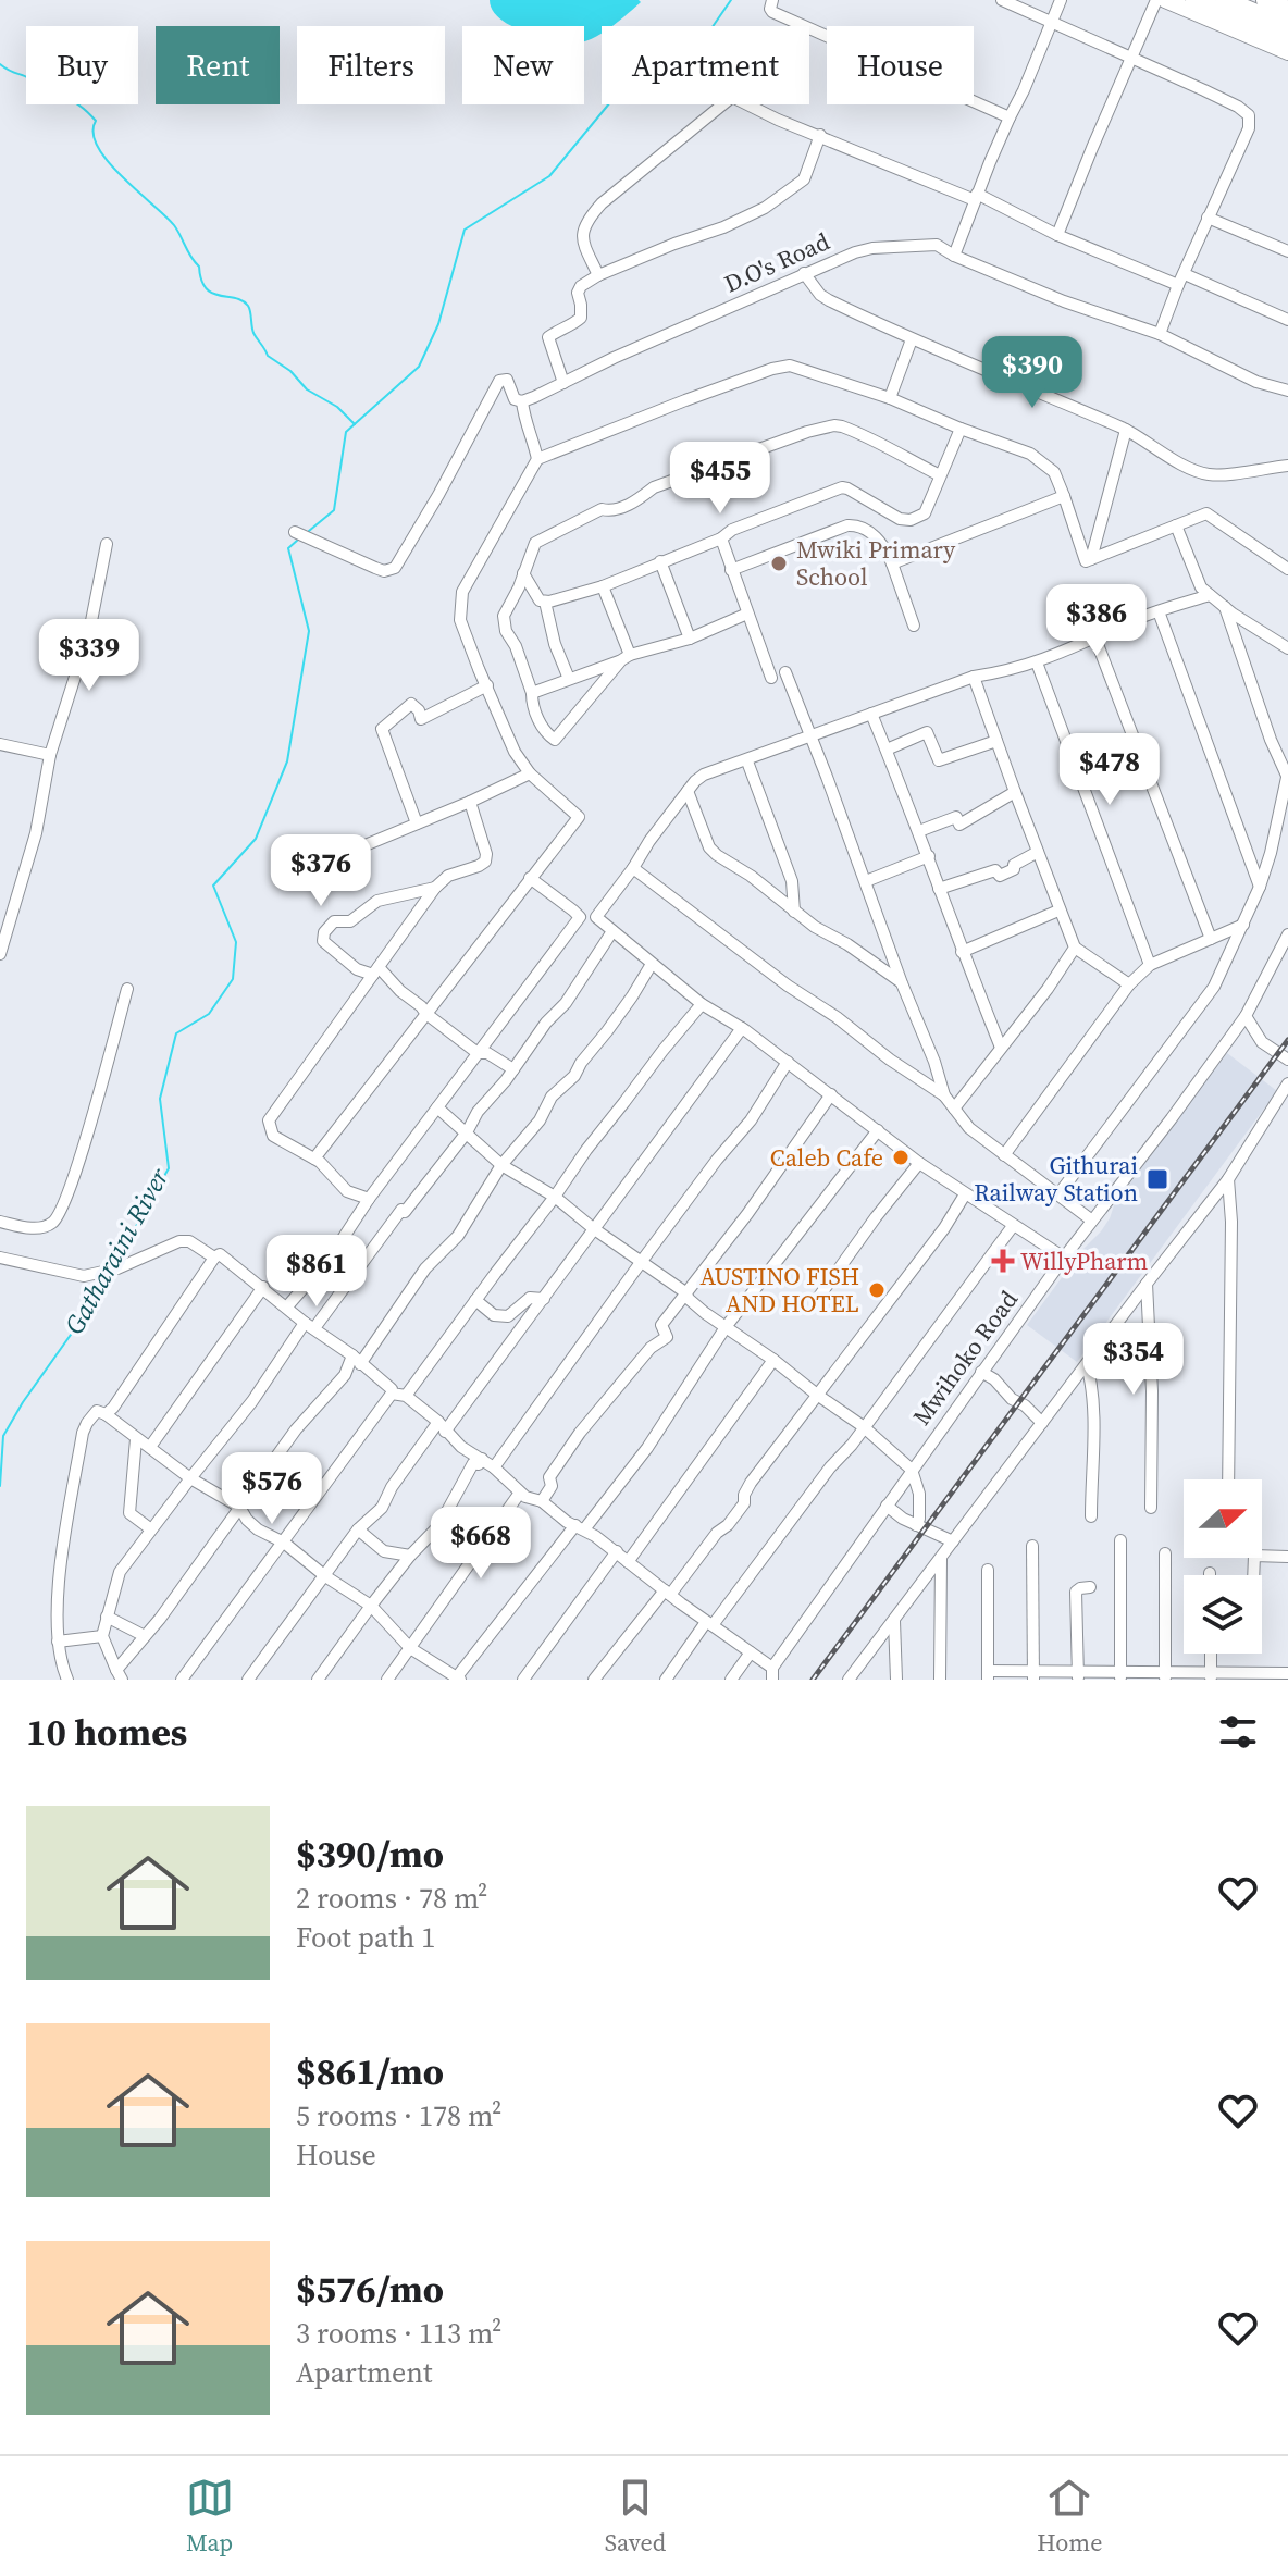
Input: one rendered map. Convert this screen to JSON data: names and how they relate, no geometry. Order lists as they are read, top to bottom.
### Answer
{
  "streets": {
    "street": ["D.O's Road", "Mwihoko Road"]
  },
  "water": ["Gatharaini River"],
  "places": {
    "other": ["Mwiki Primary School", "Caleb Cafe", "AUSTINO FISH AND HOTEL"],
    "transit": ["Githurai Railway Station"],
    "health": ["WillyPharm"]
  },
  "north": "right",
  "page": {
    "chip": [
      "Buy",
      "Rent",
      "Filters",
      "New",
      "Apartment",
      "House"
    ],
    "price": [
      "$390",
      "$455",
      "$386",
      "$339",
      "$478",
      "$376",
      "$861",
      "$354",
      "$576",
      "$668"
    ],
    "heading": "10 homes",
    "list": [
      {
        "name": "$390/mo",
        "note": "2 rooms · 78 m² · Foot path 1"
      },
      {
        "name": "$861/mo",
        "note": "5 rooms · 178 m² · House"
      },
      {
        "name": "$576/mo",
        "note": "3 rooms · 113 m² · Apartment"
      }
    ],
    "tabs": ["Map", "Saved", "Home"]
  }
}
